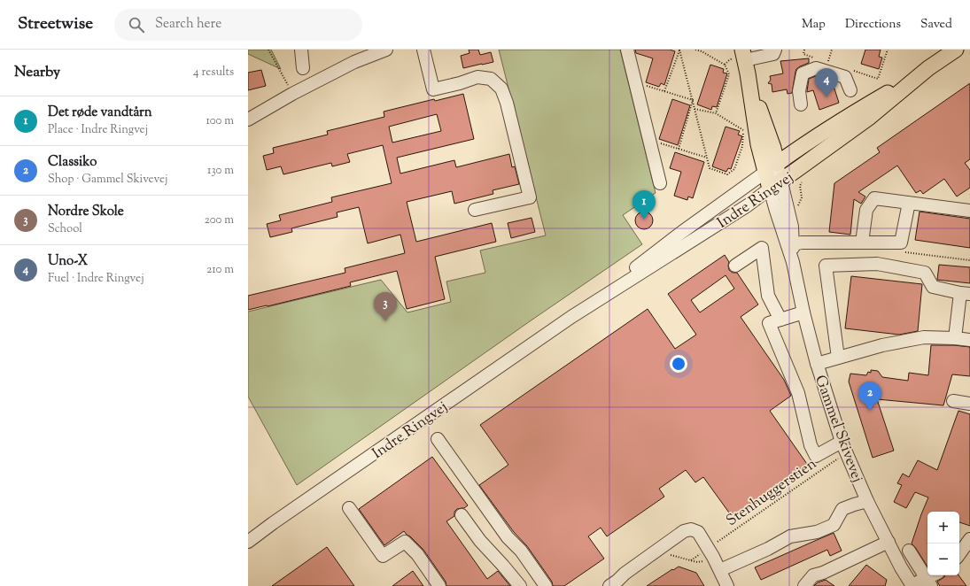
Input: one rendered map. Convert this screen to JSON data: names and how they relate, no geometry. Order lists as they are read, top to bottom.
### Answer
{
  "streets": {
    "main road": ["Indre Ringvej", "Gammel Skivevej"],
    "path": ["Stenhuggerstien"]
  },
  "crossings": [
    ["Indre Ringvej", "Gammel Skivevej"],
    ["Gammel Skivevej", "Stenhuggerstien"]
  ],
  "page": {
    "header": "Streetwise",
    "search": "Search here",
    "nav": ["Map", "Directions", "Saved"],
    "heading": ["Nearby", "4 results"],
    "pins": [
      "4",
      "1",
      "3",
      "2"
    ],
    "list": [
      {
        "mark": "1",
        "name": "Det røde vandtårn",
        "note": "Place · Indre Ringvej",
        "value": "100 m"
      },
      {
        "mark": "2",
        "name": "Classiko",
        "note": "Shop · Gammel Skivevej",
        "value": "130 m"
      },
      {
        "mark": "3",
        "name": "Nordre Skole",
        "note": "School",
        "value": "200 m"
      },
      {
        "mark": "4",
        "name": "Uno-X",
        "note": "Fuel · Indre Ringvej",
        "value": "210 m"
      }
    ],
    "map_buttons": ["+", "−"]
  }
}
